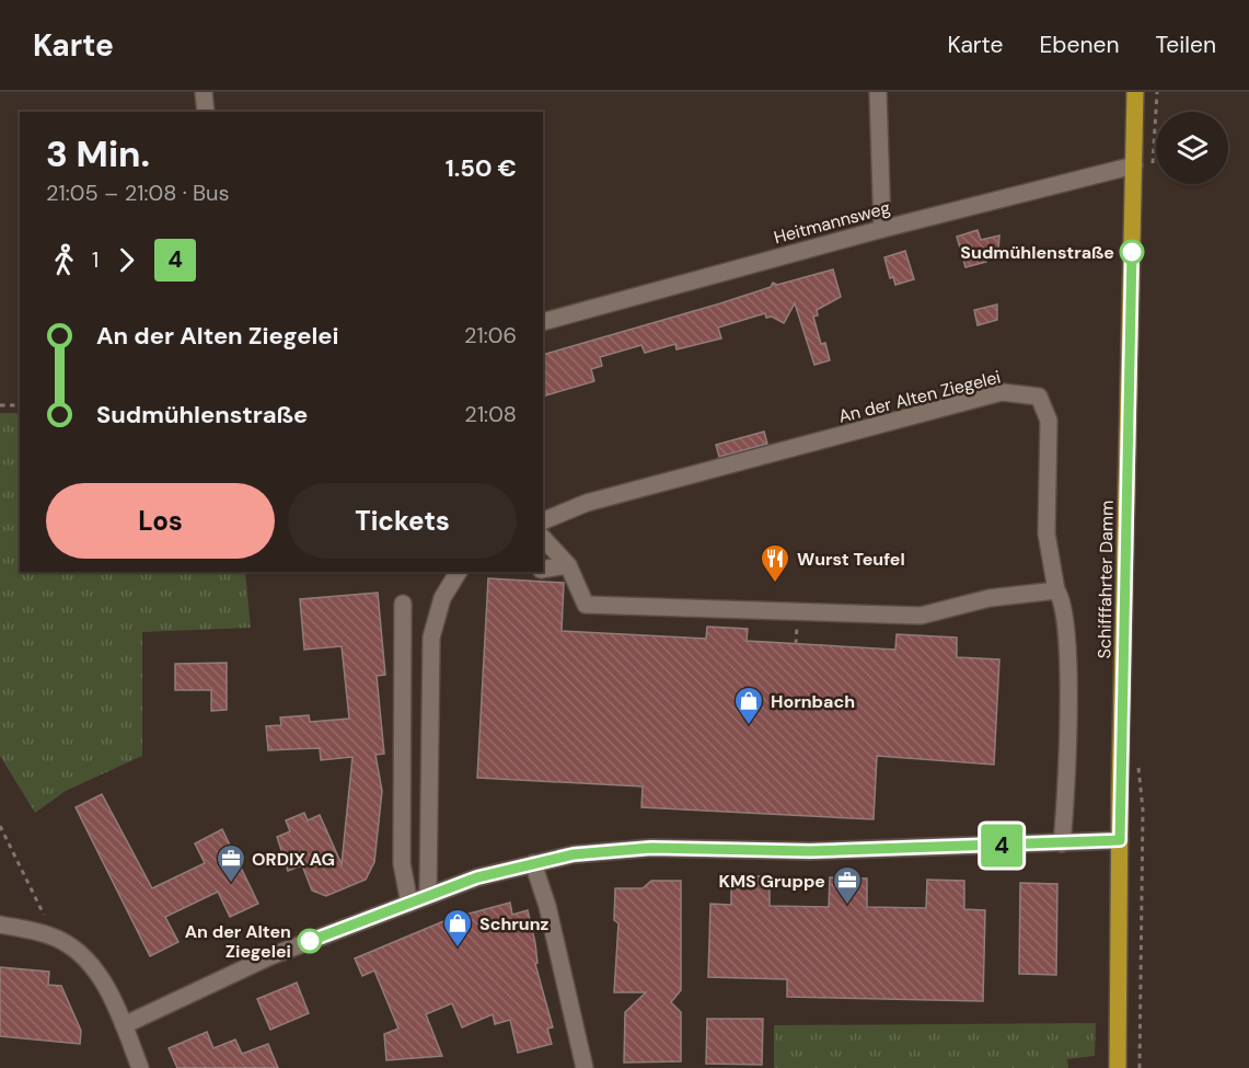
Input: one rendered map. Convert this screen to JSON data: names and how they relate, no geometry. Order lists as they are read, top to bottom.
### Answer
{
  "streets": {
    "main road": ["Schifffahrter Damm"],
    "street": ["Heitmannsweg", "An der Alten Ziegelei"]
  },
  "crossings": [
    ["Heitmannsweg", "Schifffahrter Damm"]
  ],
  "places": {
    "other": ["Sudmühlenstraße", "An der Alten Ziegelei"],
    "restaurant": ["Wurst Teufel"],
    "shop": ["Hornbach", "Schrunz"],
    "office": ["ORDIX AG", "KMS Gruppe"]
  },
  "lines": ["bus line 4"],
  "page": {
    "header": "Karte",
    "nav": ["Karte", "Ebenen", "Teilen"],
    "on_map": "4",
    "heading": ["3 Min.", "21:05 – 21:08 · Bus", "1.50 €"],
    "legs": ["1", "4"],
    "list": [
      {
        "name": "An der Alten Ziegelei",
        "value": "21:06"
      },
      {
        "name": "Sudmühlenstraße",
        "value": "21:08"
      }
    ],
    "buttons": ["Los", "Tickets"]
  }
}
